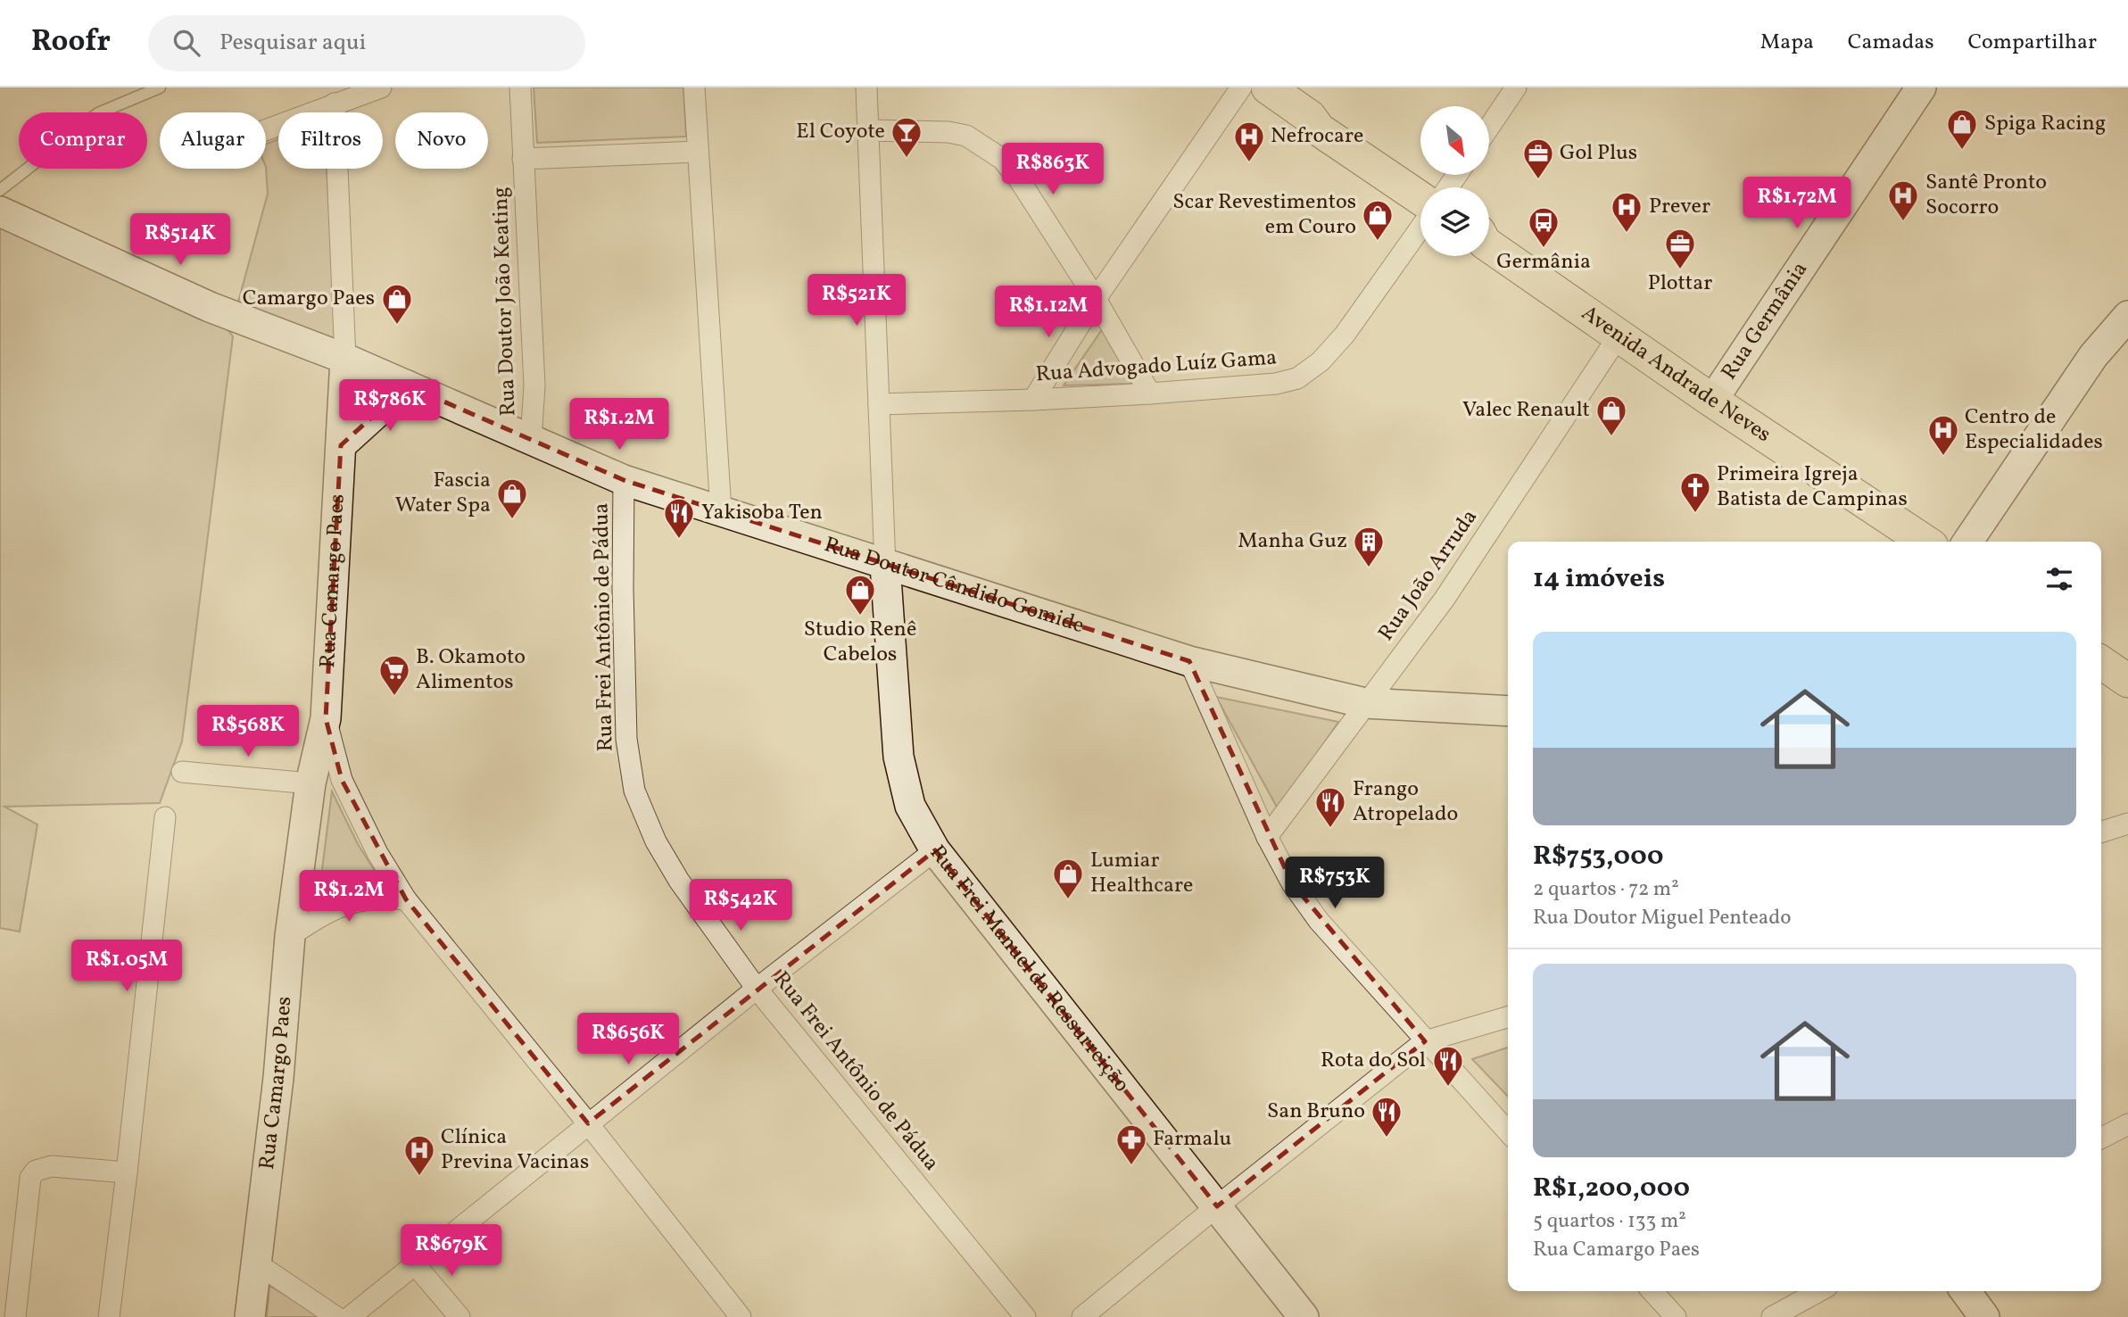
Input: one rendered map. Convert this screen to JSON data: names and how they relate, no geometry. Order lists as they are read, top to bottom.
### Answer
{
  "streets": {
    "main road": ["Avenida Andrade Neves"],
    "street": [
      "Rua Doutor João Keating",
      "Rua Germânia",
      "Rua Advogado Luíz Gama",
      "Rua João Arruda",
      "Rua Camargo Paes",
      "Rua Doutor Cândido Gomide",
      "Rua Frei Antônio de Pádua",
      "Rua Frei Manuel da Ressurreição"
    ]
  },
  "crossings": [
    ["Rua Doutor João Keating", "Rua Doutor Cândido Gomide"],
    ["Rua Germânia", "Avenida Andrade Neves"],
    ["Avenida Andrade Neves", "Rua João Arruda"],
    ["Rua João Arruda", "Rua Doutor Cândido Gomide"],
    ["Rua Camargo Paes", "Rua Doutor Cândido Gomide"],
    ["Rua Doutor Cândido Gomide", "Rua Frei Antônio de Pádua"],
    ["Rua Doutor Cândido Gomide", "Rua Frei Manuel da Ressurreição"]
  ],
  "places": {
    "shop": [
      "Spiga Racing",
      "Scar Revestimentos em Couro",
      "Camargo Paes",
      "Valec Renault",
      "Fascia Water Spa",
      "Studio Renê Cabelos",
      "Lumiar Healthcare"
    ],
    "bar": ["El Coyote"],
    "hospital": [
      "Nefrocare",
      "Santê Pronto Socorro",
      "Prever",
      "Centro de Especialidades",
      "Clínica Previna Vacinas"
    ],
    "office": ["Gol Plus", "Plottar"],
    "bus stop": ["Germânia"],
    "church": ["Primeira Igreja Batista de Campinas"],
    "restaurant": [
      "Yakisoba Ten",
      "Frango Atropelado",
      "Rota do Sol",
      "San Bruno"
    ],
    "building": ["Manha Guz"],
    "supermarket": ["B. Okamoto Alimentos"],
    "pharmacy": ["Farmalu"]
  },
  "north": "bottom right",
  "page": {
    "header": "Roofr",
    "search": "Pesquisar aqui",
    "nav": ["Mapa", "Camadas", "Compartilhar"],
    "chip": [
      "Comprar",
      "Alugar",
      "Filtros",
      "Novo"
    ],
    "price": [
      "R$863K",
      "R$1.72M",
      "R$514K",
      "R$521K",
      "R$1.12M",
      "R$786K",
      "R$1.2M",
      "R$568K",
      "R$753K",
      "R$1.2M",
      "R$542K",
      "R$1.05M",
      "R$656K",
      "R$679K"
    ],
    "heading": "14 imóveis",
    "list": [
      {
        "name": "R$753,000",
        "note": "2 quartos · 72 m² · Rua Doutor Miguel Penteado"
      },
      {
        "name": "R$1,200,000",
        "note": "5 quartos · 133 m² · Rua Camargo Paes"
      }
    ]
  }
}
